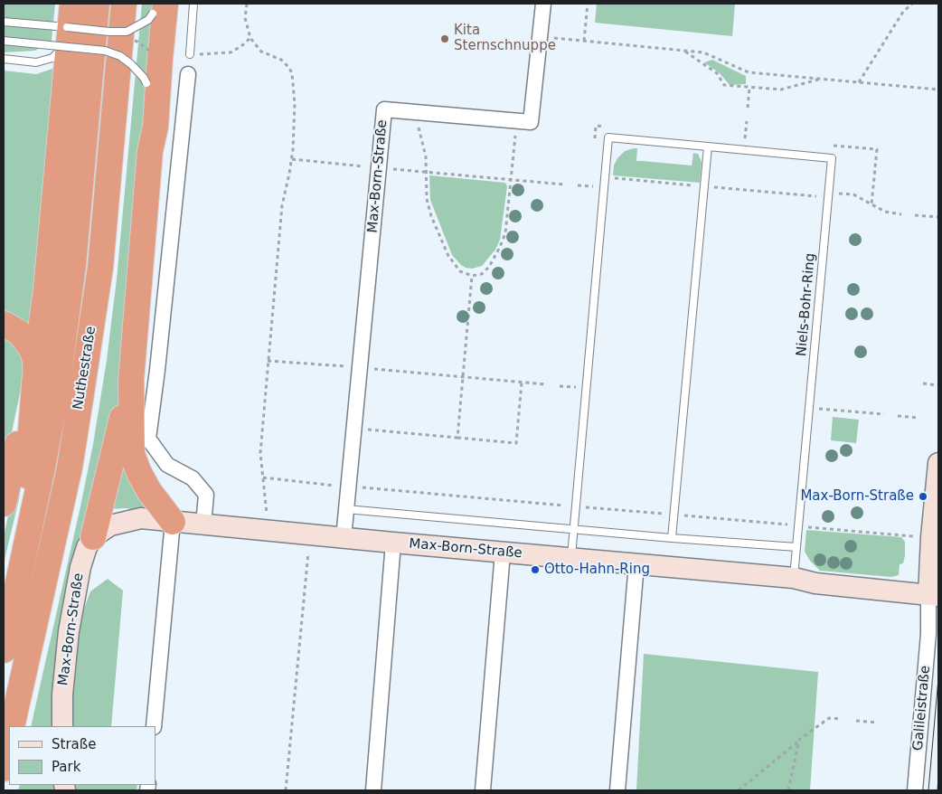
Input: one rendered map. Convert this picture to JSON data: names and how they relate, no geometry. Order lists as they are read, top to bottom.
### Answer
{
  "streets": {
    "highway": ["Nuthestraße"],
    "street": ["Max-Born-Straße", "Galileistraße"],
    "lane": ["Niels-Bohr-Ring"]
  },
  "crossings": [
    ["Max-Born-Straße", "Niels-Bohr-Ring"],
    ["Max-Born-Straße", "Galileistraße"]
  ],
  "places": ["Kita Sternschnuppe", "Max-Born-Straße", "Otto-Hahn-Ring"],
  "legend": ["Straße", "Park"]
}
